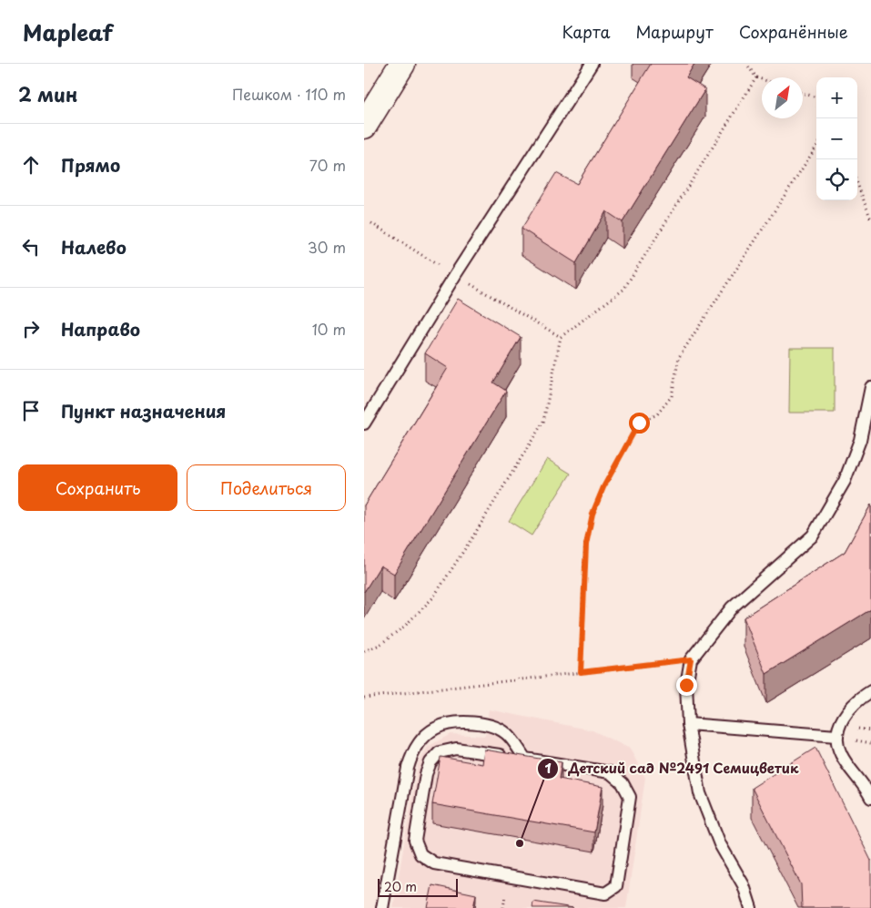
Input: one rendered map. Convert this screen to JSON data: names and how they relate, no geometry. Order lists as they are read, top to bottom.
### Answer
{
  "places": ["Детский сад №2491 Семицветик"],
  "scale_bar": "20 m",
  "north": "top right",
  "page": {
    "header": "Mapleaf",
    "nav": ["Карта", "Маршрут", "Сохранённые"],
    "heading": ["2 мин", "Пешком · 110 m"],
    "map_buttons": ["+", "−"],
    "list": [
      ["Прямо", "70 m"],
      ["Налево", "30 m"],
      ["Направо", "10 m"],
      "Пункт назначения"
    ],
    "buttons": ["Сохранить", "Поделиться"],
    "scale": "20 m"
  }
}
